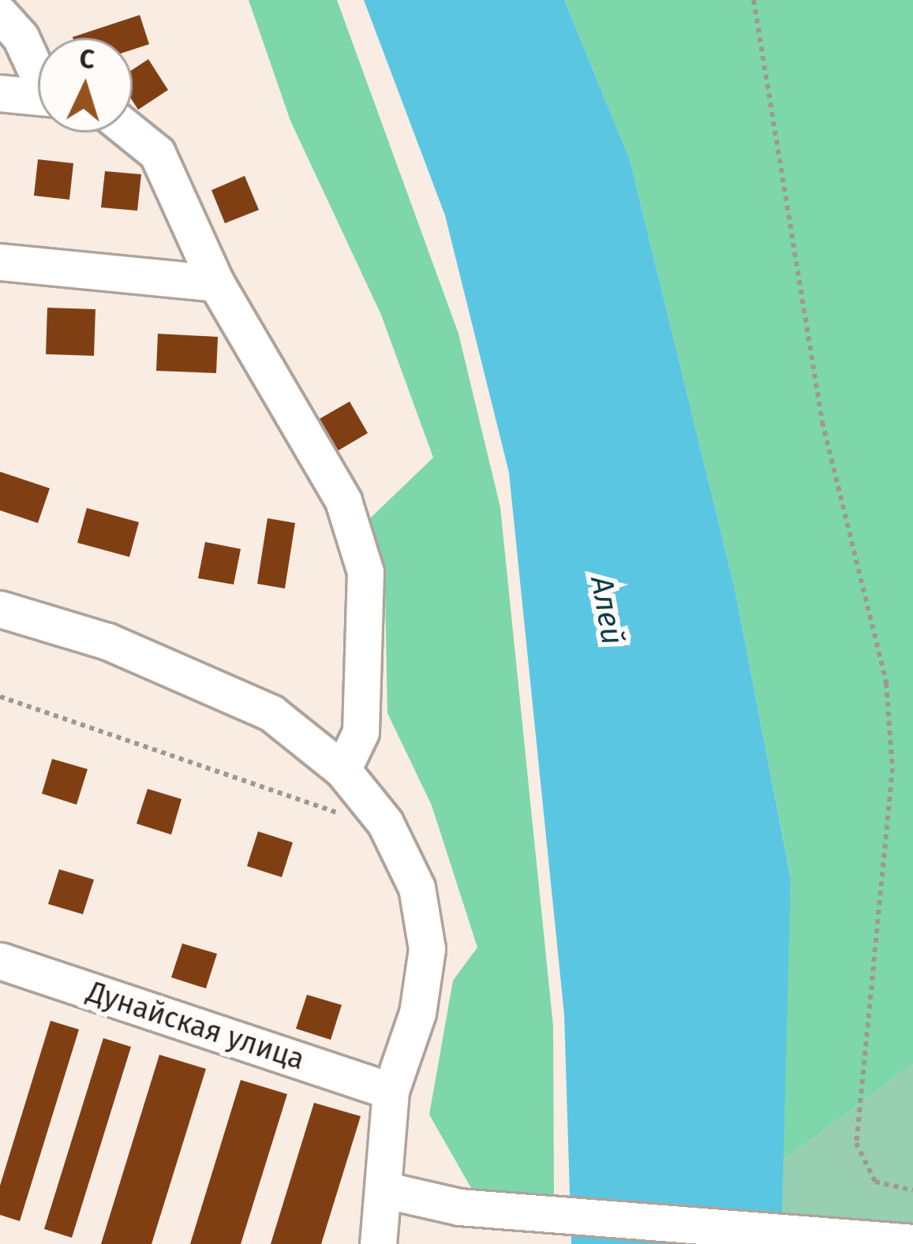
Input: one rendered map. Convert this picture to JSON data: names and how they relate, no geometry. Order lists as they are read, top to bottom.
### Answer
{
  "streets": {
    "street": ["Дунайская улица"]
  },
  "water": ["Алей"],
  "north": "top"
}
